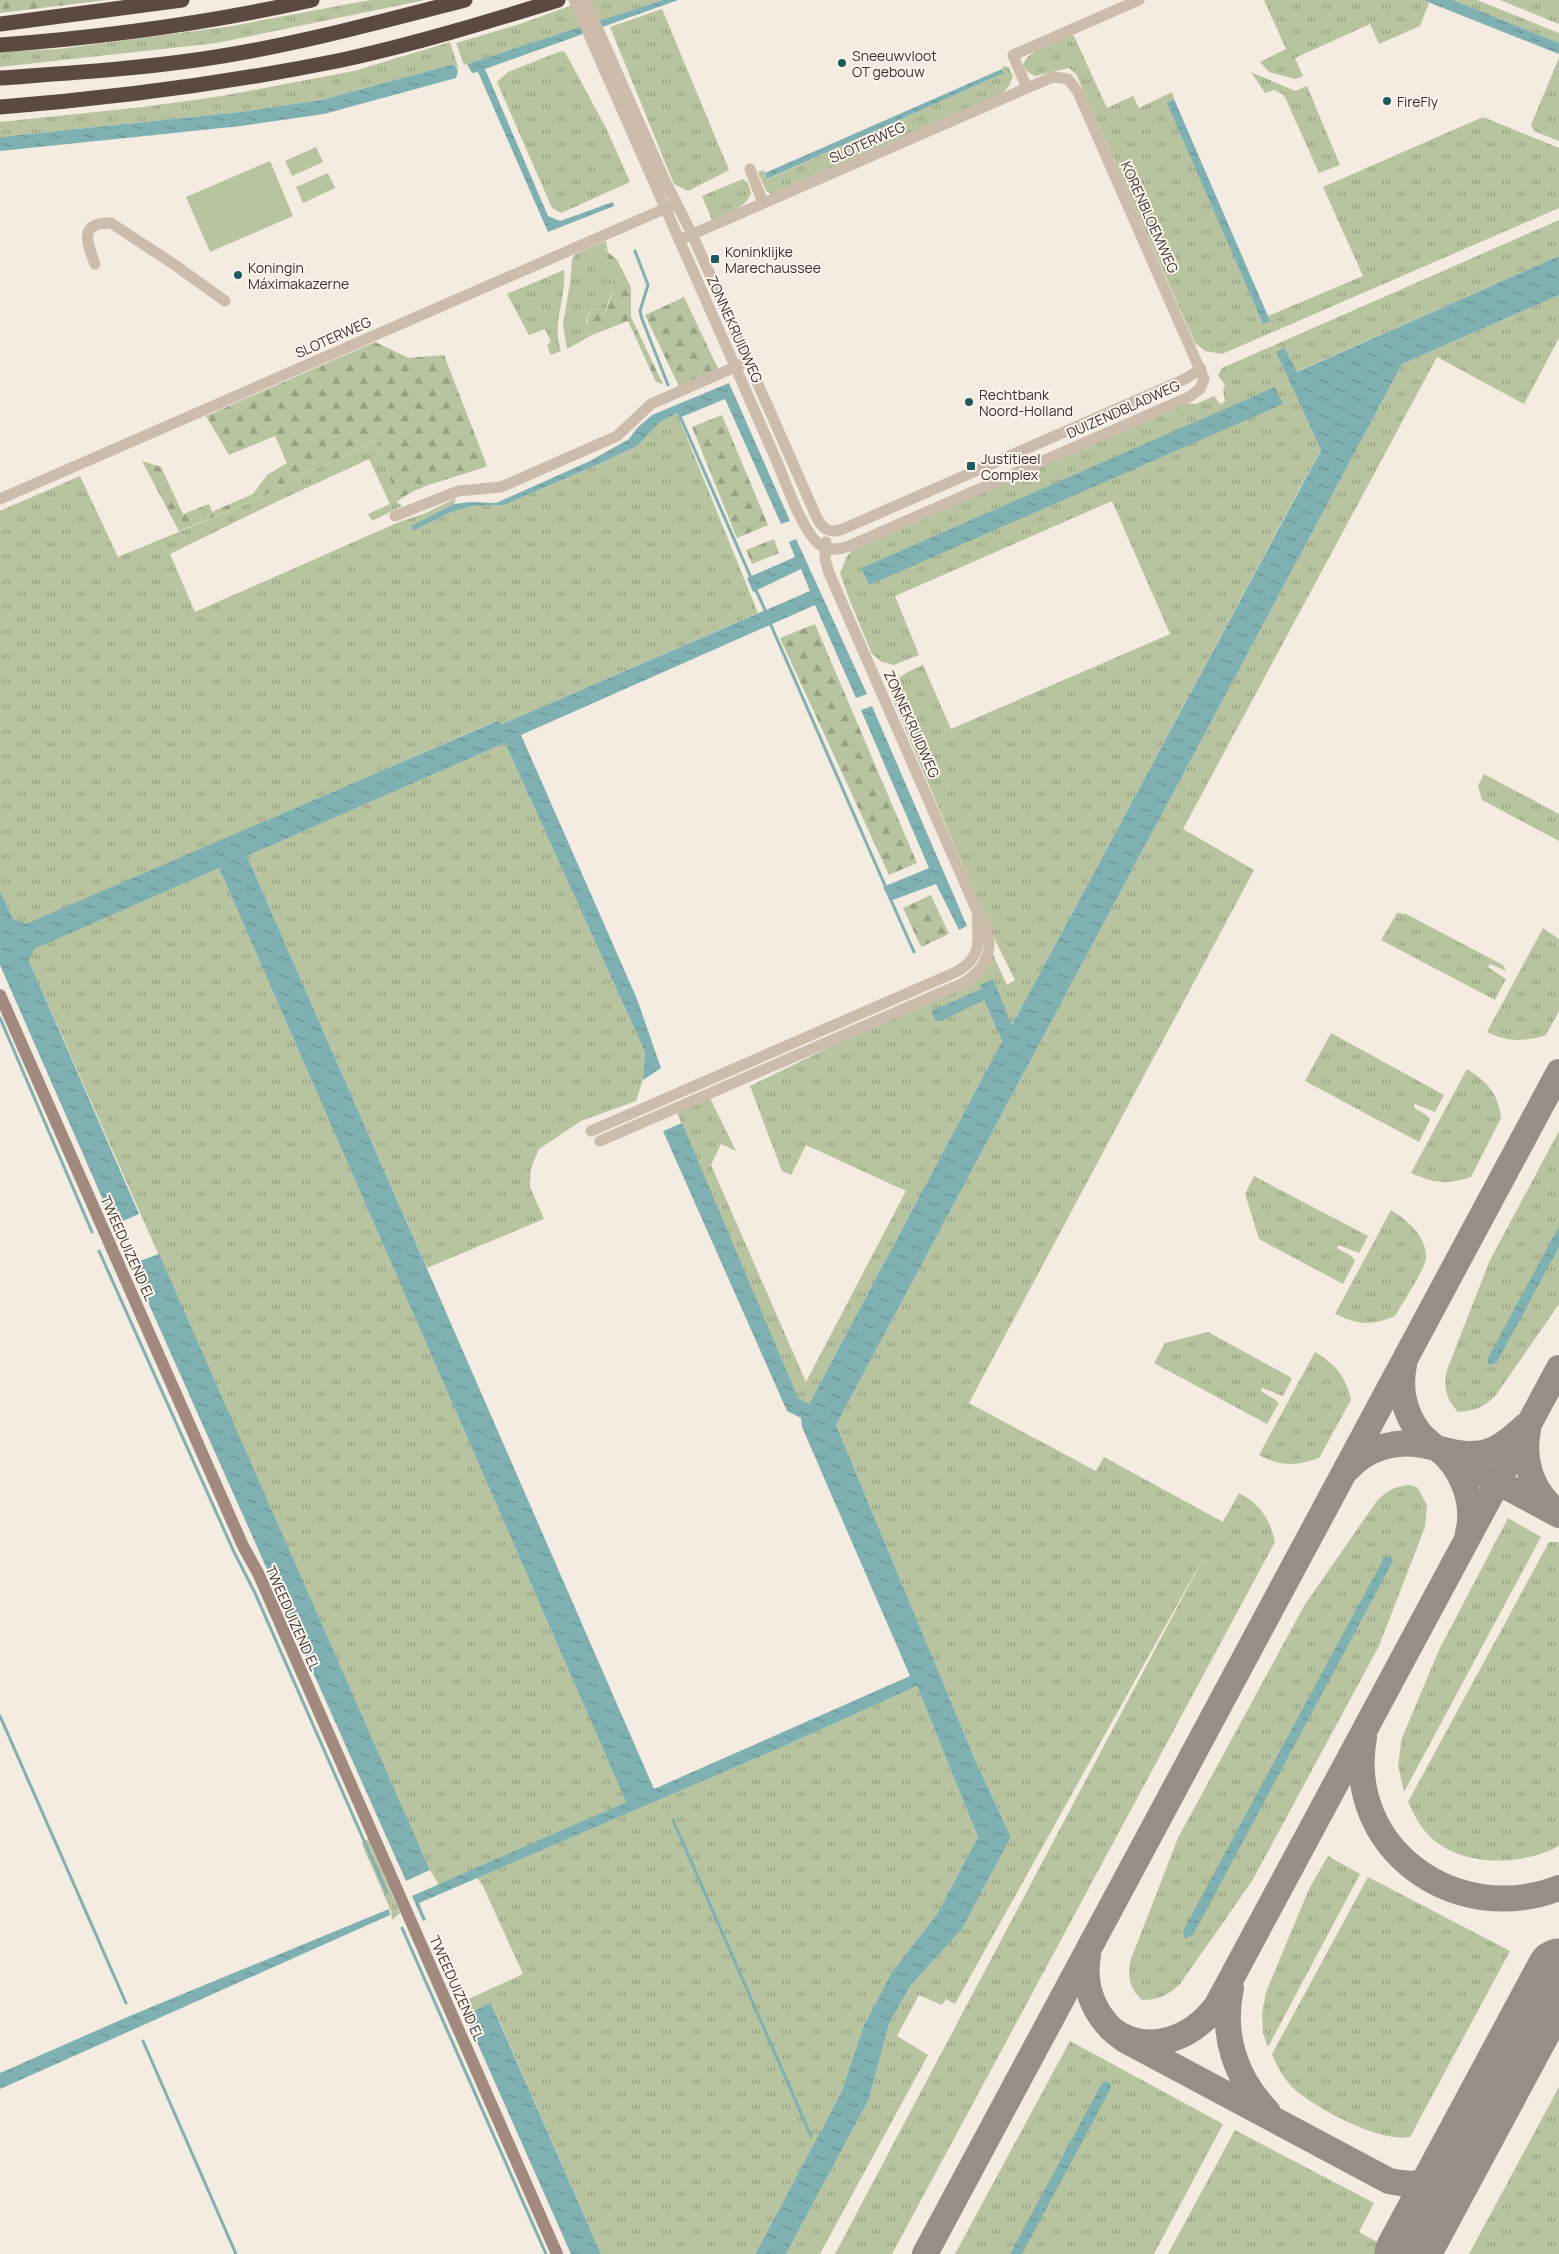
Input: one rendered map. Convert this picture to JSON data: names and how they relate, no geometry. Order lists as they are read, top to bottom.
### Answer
{
  "streets": {
    "street": [
      "SLOTERWEG",
      "KORENBLOEMWEG",
      "ZONNEKRUIDWEG",
      "DUIZENDBLADWEG",
      "TWEEDUIZEND EL"
    ]
  },
  "crossings": [
    ["SLOTERWEG", "KORENBLOEMWEG"],
    ["SLOTERWEG", "ZONNEKRUIDWEG"],
    ["KORENBLOEMWEG", "DUIZENDBLADWEG"],
    ["ZONNEKRUIDWEG", "DUIZENDBLADWEG"]
  ],
  "places": {
    "other": [
      "Sneeuwvloot OT gebouw",
      "FireFly",
      "Koningin Máximakazerne",
      "Rechtbank Noord-Holland"
    ],
    "transit": ["Koninklijke Marechaussee", "Justitieel Complex"]
  }
}
